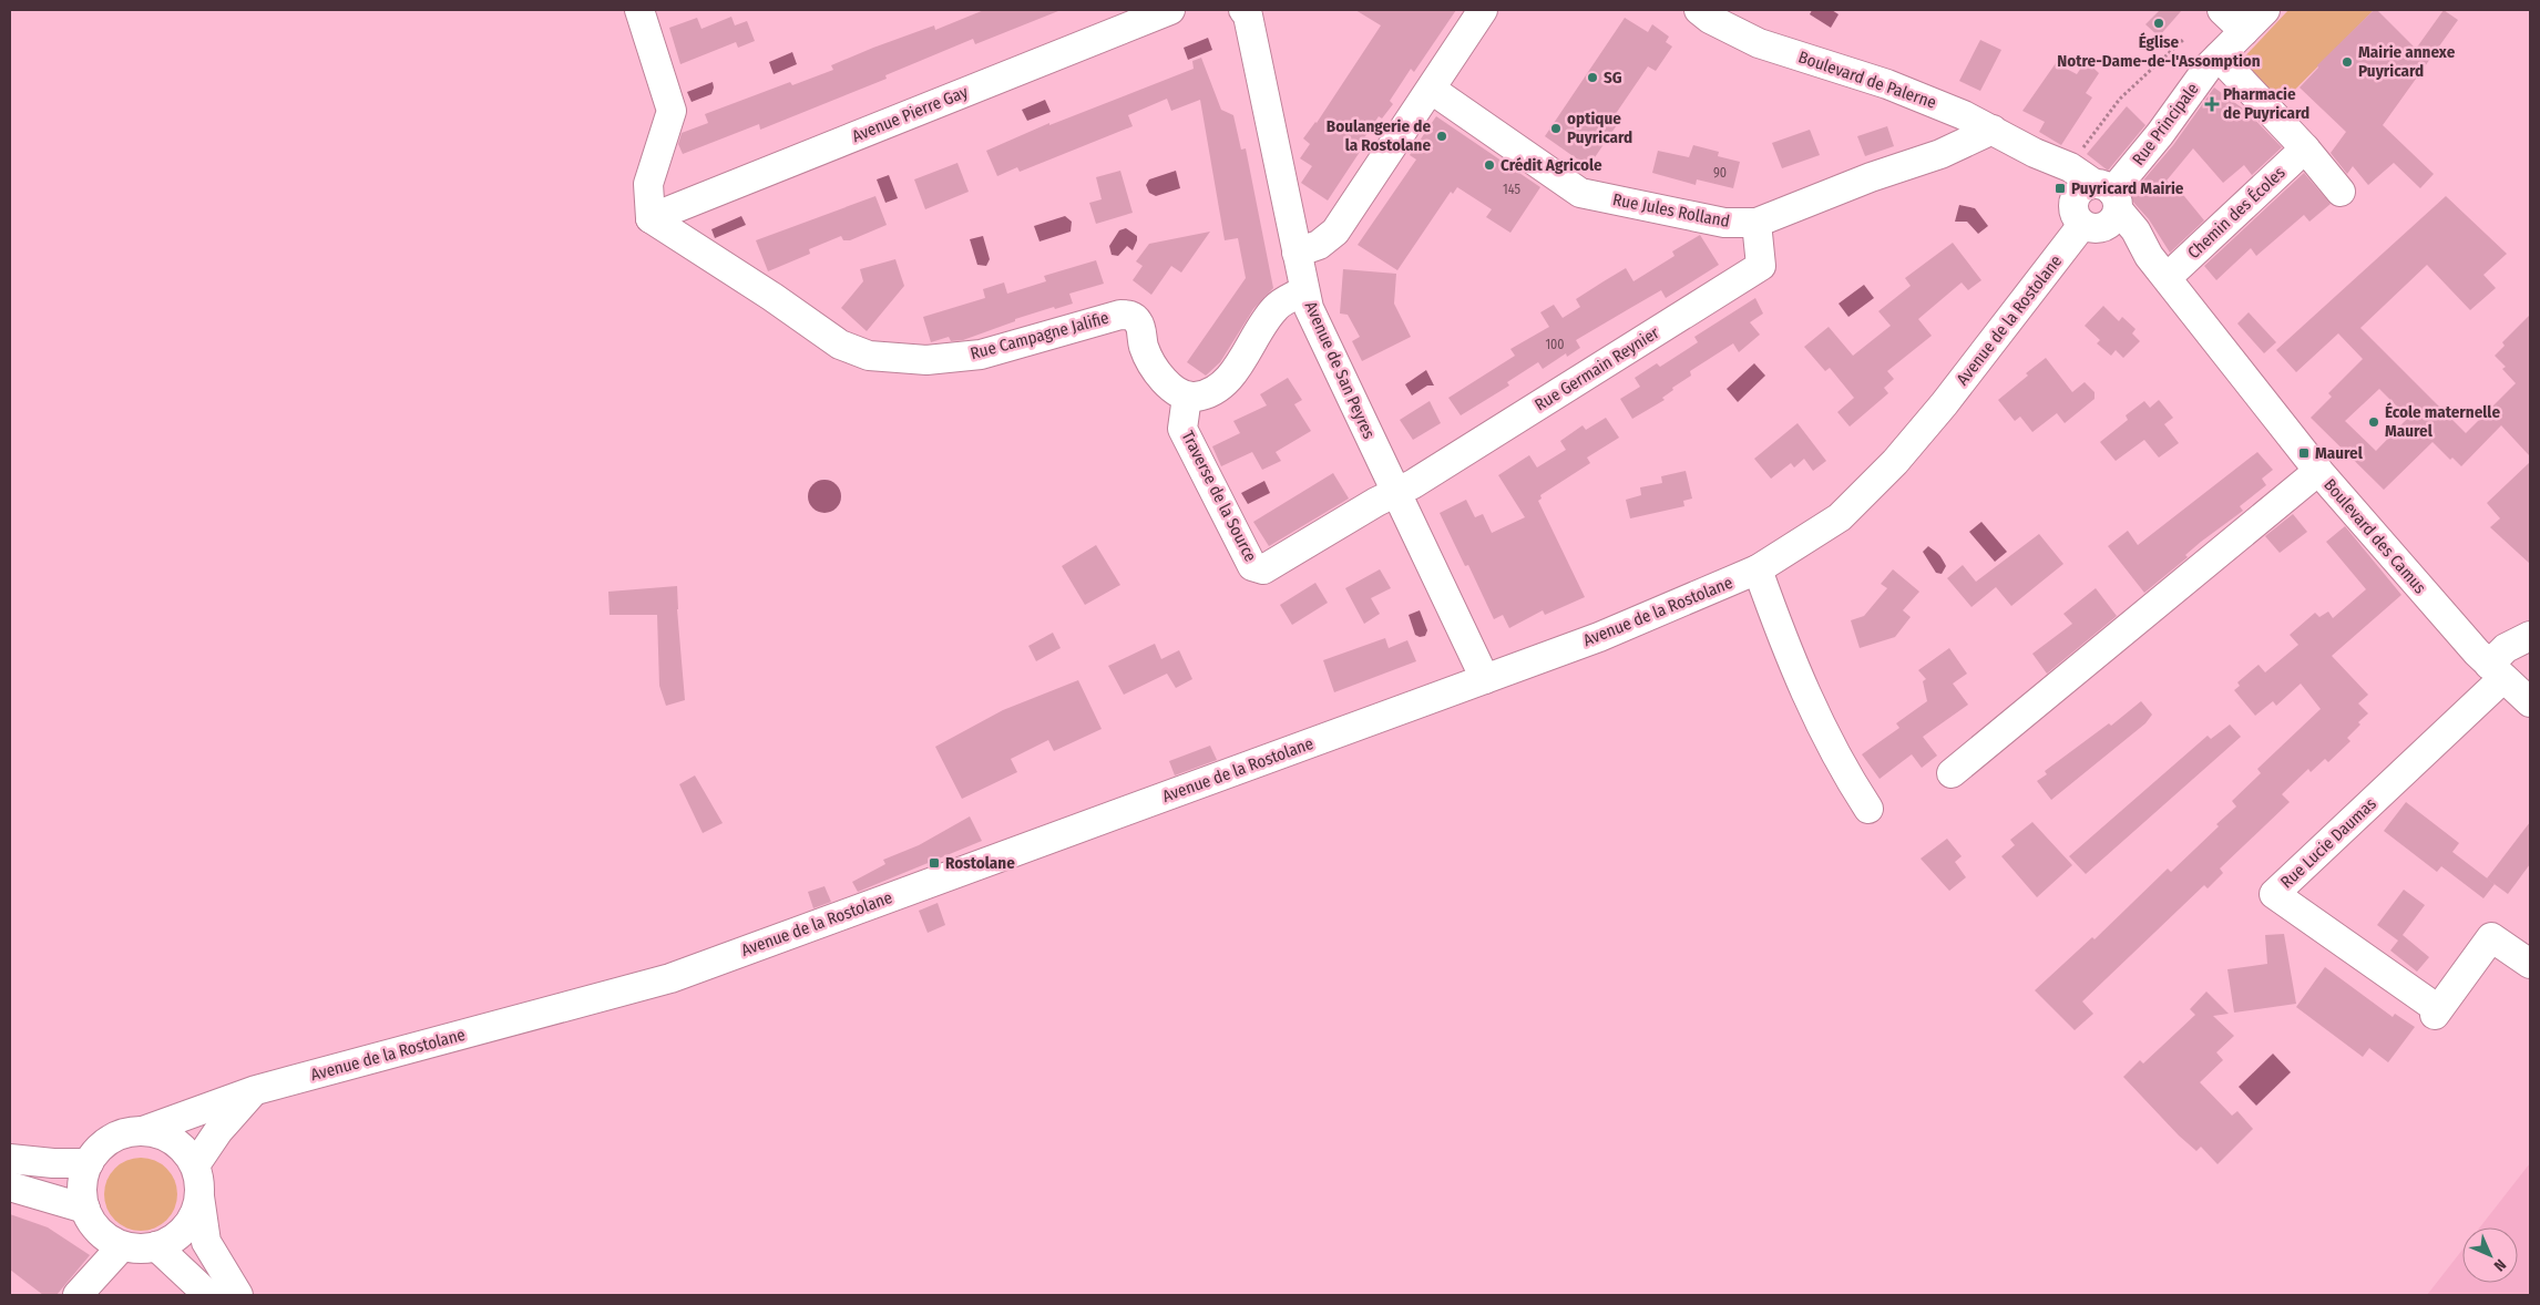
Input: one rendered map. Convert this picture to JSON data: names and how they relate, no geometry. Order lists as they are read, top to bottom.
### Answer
{
  "streets": {
    "street": [
      "Boulevard de Palerne",
      "Avenue Pierre Gay",
      "Rue Principale",
      "Rue Jules Rolland",
      "Chemin des Écoles",
      "Avenue de la Rostolane",
      "Rue Campagne Jalifie",
      "Rue Germain Reynier",
      "Avenue de San Peyres",
      "Traverse de la Source",
      "Boulevard des Camus",
      "Rue Lucie Daumas"
    ]
  },
  "crossings": [
    ["Boulevard de Palerne", "Rue Principale"],
    ["Boulevard de Palerne", "Rue Jules Rolland"],
    ["Boulevard de Palerne", "Avenue de la Rostolane"],
    ["Boulevard de Palerne", "Boulevard des Camus"],
    ["Avenue Pierre Gay", "Rue Campagne Jalifie"],
    ["Rue Principale", "Avenue de la Rostolane"],
    ["Rue Principale", "Boulevard des Camus"],
    ["Rue Jules Rolland", "Rue Germain Reynier"],
    ["Chemin des Écoles", "Boulevard des Camus"],
    ["Avenue de la Rostolane", "Avenue de San Peyres"],
    ["Avenue de la Rostolane", "Boulevard des Camus"],
    ["Rue Campagne Jalifie", "Traverse de la Source"],
    ["Rue Germain Reynier", "Avenue de San Peyres"],
    ["Rue Germain Reynier", "Traverse de la Source"],
    ["Avenue de San Peyres", "Traverse de la Source"],
    ["Boulevard des Camus", "Rue Lucie Daumas"]
  ],
  "places": {
    "other": [
      "Église Notre-Dame-de-l'Assomption",
      "Mairie annexe Puyricard",
      "SG",
      "optique Puyricard",
      "Boulangerie de la Rostolane",
      "Crédit Agricole",
      "École maternelle Maurel"
    ],
    "health": ["Pharmacie de Puyricard"],
    "transit": ["Puyricard Mairie", "Maurel", "Rostolane"]
  },
  "house_numbers": ["90", "145", "100"],
  "north": "bottom right"
}
